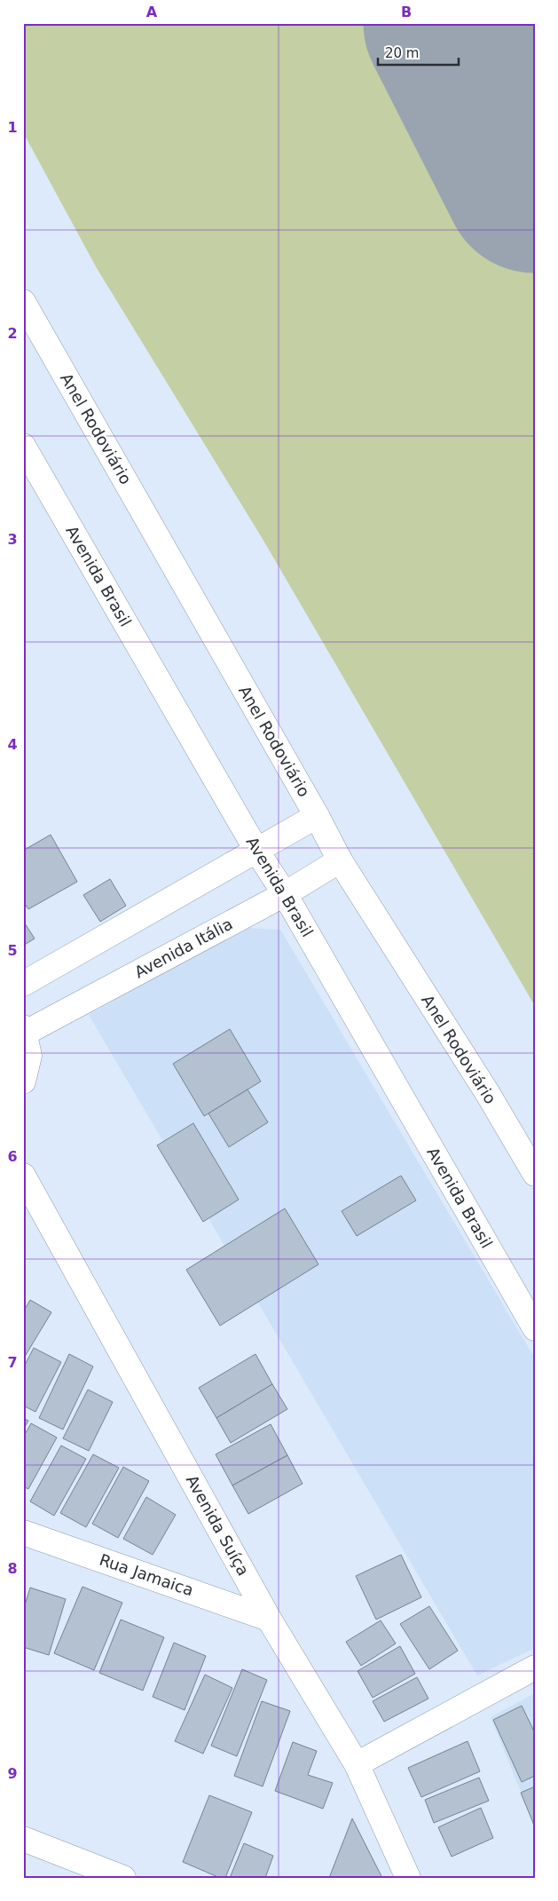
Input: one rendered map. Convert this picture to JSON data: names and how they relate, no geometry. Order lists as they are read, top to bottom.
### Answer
{
  "streets": {
    "street": [
      "Anel Rodoviário",
      "Avenida Brasil",
      "Avenida Itália",
      "Avenida Suíça",
      "Rua Jamaica"
    ]
  },
  "crossings": [
    ["Anel Rodoviário", "Avenida Itália"],
    ["Avenida Brasil", "Avenida Itália"],
    ["Avenida Suíça", "Rua Jamaica"]
  ],
  "scale_bar": "20 m",
  "grid": {
    "columns": ["A", "B"],
    "rows": [
      "1",
      "2",
      "3",
      "4",
      "5",
      "6",
      "7",
      "8",
      "9"
    ]
  }
}
